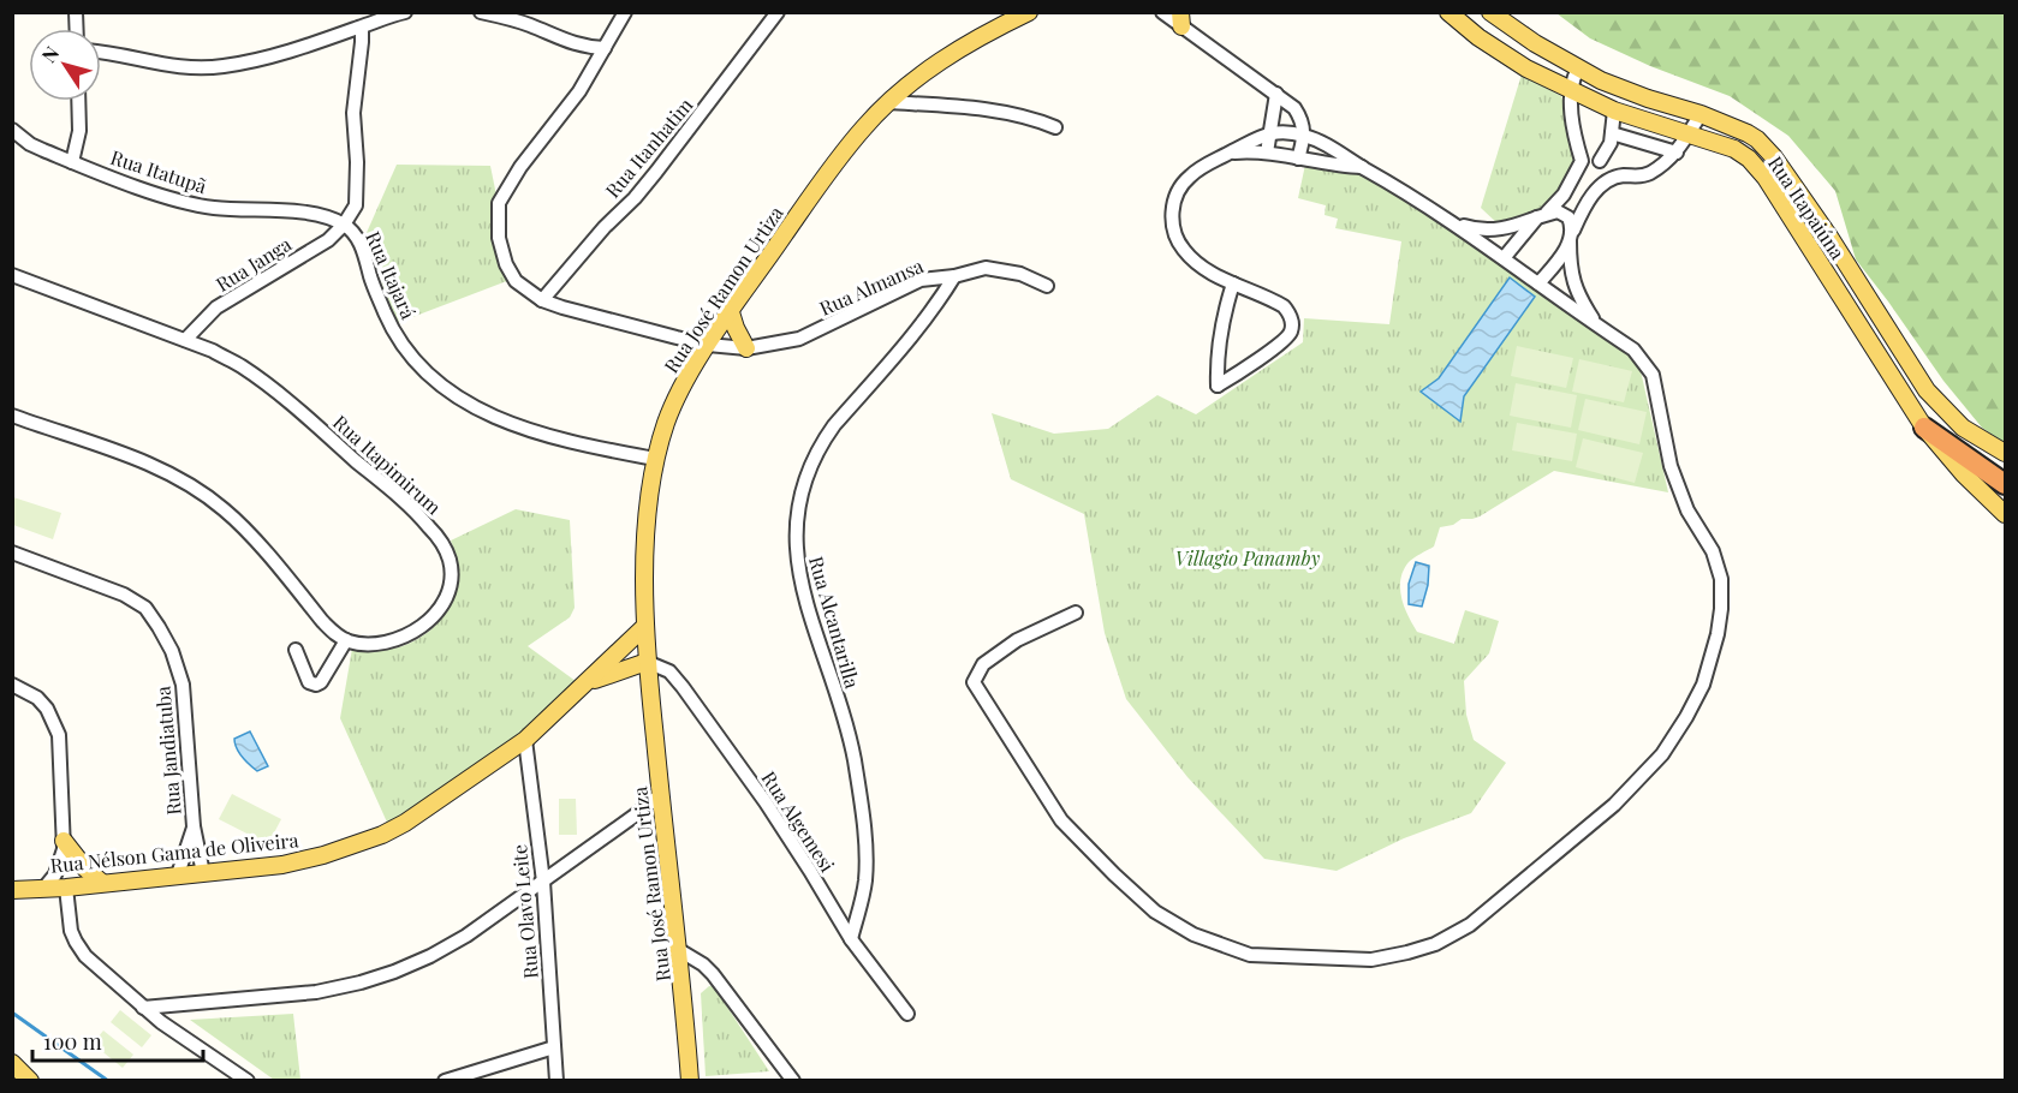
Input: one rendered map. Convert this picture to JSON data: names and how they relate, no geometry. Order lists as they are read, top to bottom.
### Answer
{
  "streets": {
    "main road": ["Rua Itapaiúna", "Rua José Ramon Urtiza", "Rua Nélson Gama de Oliveira"],
    "street": [
      "Rua Itanhatim",
      "Rua Itatupã",
      "Rua Janga",
      "Rua Itajará",
      "Rua Almansa",
      "Rua Itapimirum",
      "Rua Alcantarilla",
      "Rua Jandiatuba",
      "Rua Algemesi",
      "Rua Olavo Leite"
    ]
  },
  "crossings": [
    ["Rua Itanhatim", "Rua Almansa"],
    ["Rua Itatupã", "Rua Janga"],
    ["Rua Itatupã", "Rua Itajará"],
    ["Rua Janga", "Rua Itajará"],
    ["Rua Janga", "Rua Itapimirum"],
    ["Rua Itajará", "Rua José Ramon Urtiza"],
    ["Rua Almansa", "Rua José Ramon Urtiza"],
    ["Rua Almansa", "Rua Alcantarilla"],
    ["Rua José Ramon Urtiza", "Rua Algemesi"],
    ["Rua José Ramon Urtiza", "Rua Nélson Gama de Oliveira"],
    ["Rua Alcantarilla", "Rua Algemesi"],
    ["Rua Jandiatuba", "Rua Nélson Gama de Oliveira"],
    ["Rua Algemesi", "Rua Nélson Gama de Oliveira"],
    ["Rua Nélson Gama de Oliveira", "Rua Olavo Leite"]
  ],
  "parks": ["Villagio Panamby"],
  "scale_bar": "100 m",
  "north": "top left"
}
